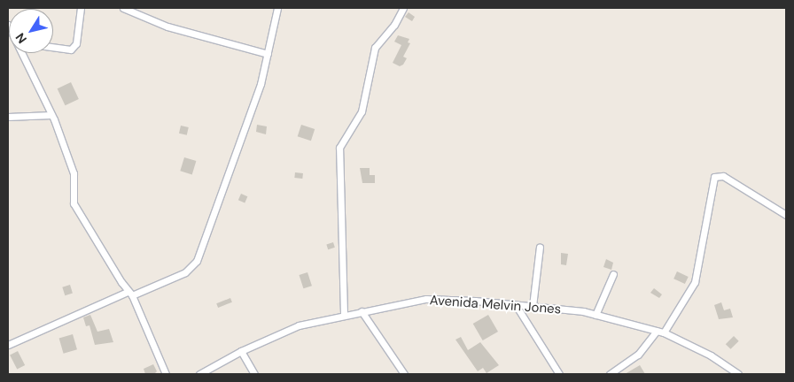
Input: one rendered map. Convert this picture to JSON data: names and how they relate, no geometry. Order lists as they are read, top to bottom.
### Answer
{
  "streets": {
    "street": ["Avenida Melvin Jones"]
  },
  "north": "bottom left"
}
